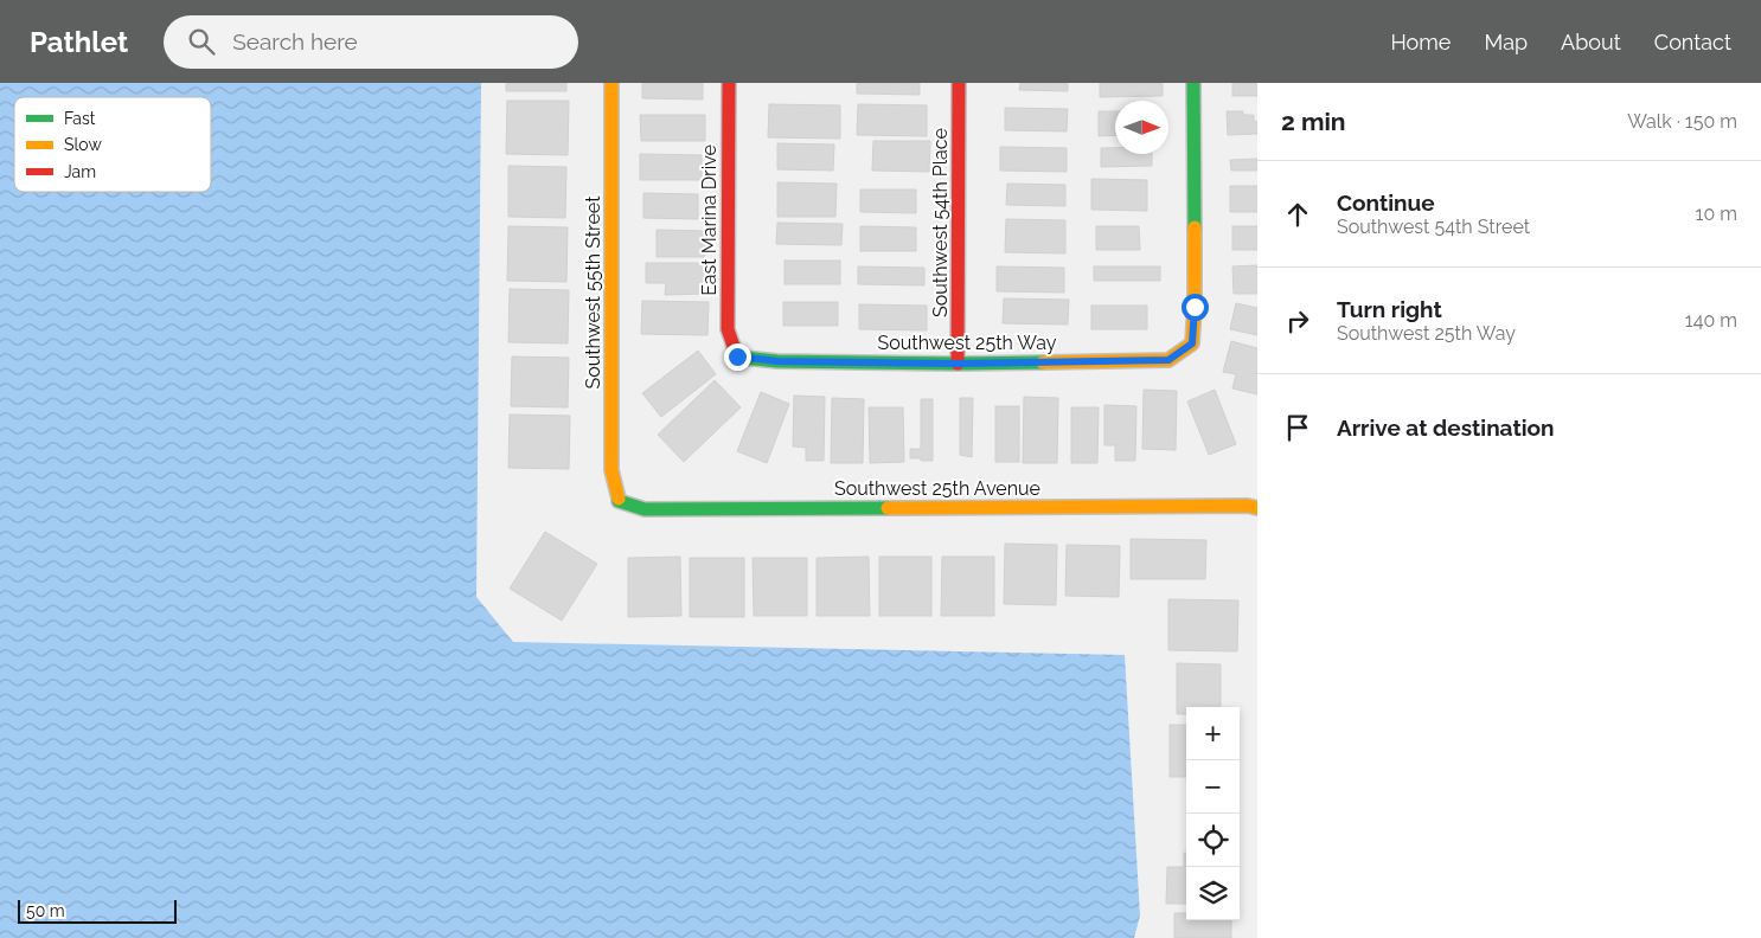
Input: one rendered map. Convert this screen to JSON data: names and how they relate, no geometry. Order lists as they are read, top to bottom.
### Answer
{
  "streets": {
    "street": [
      "East Marina Drive",
      "Southwest 54th Place",
      "Southwest 55th Street",
      "Southwest 25th Way",
      "Southwest 25th Avenue"
    ]
  },
  "crossings": [
    ["East Marina Drive", "Southwest 25th Way"],
    ["Southwest 54th Place", "Southwest 25th Way"],
    ["Southwest 55th Street", "Southwest 25th Avenue"]
  ],
  "legend": ["Fast", "Slow", "Jam"],
  "scale_bar": "50 m",
  "north": "right",
  "page": {
    "header": "Pathlet",
    "search": "Search here",
    "nav": [
      "Home",
      "Map",
      "About",
      "Contact"
    ],
    "heading": ["2 min", "Walk · 150 m"],
    "list": [
      ["Continue", "Southwest 54th Street", "10 m"],
      ["Turn right", "Southwest 25th Way", "140 m"],
      "Arrive at destination"
    ],
    "map_buttons": ["+", "−"],
    "scale": "50 m"
  }
}
